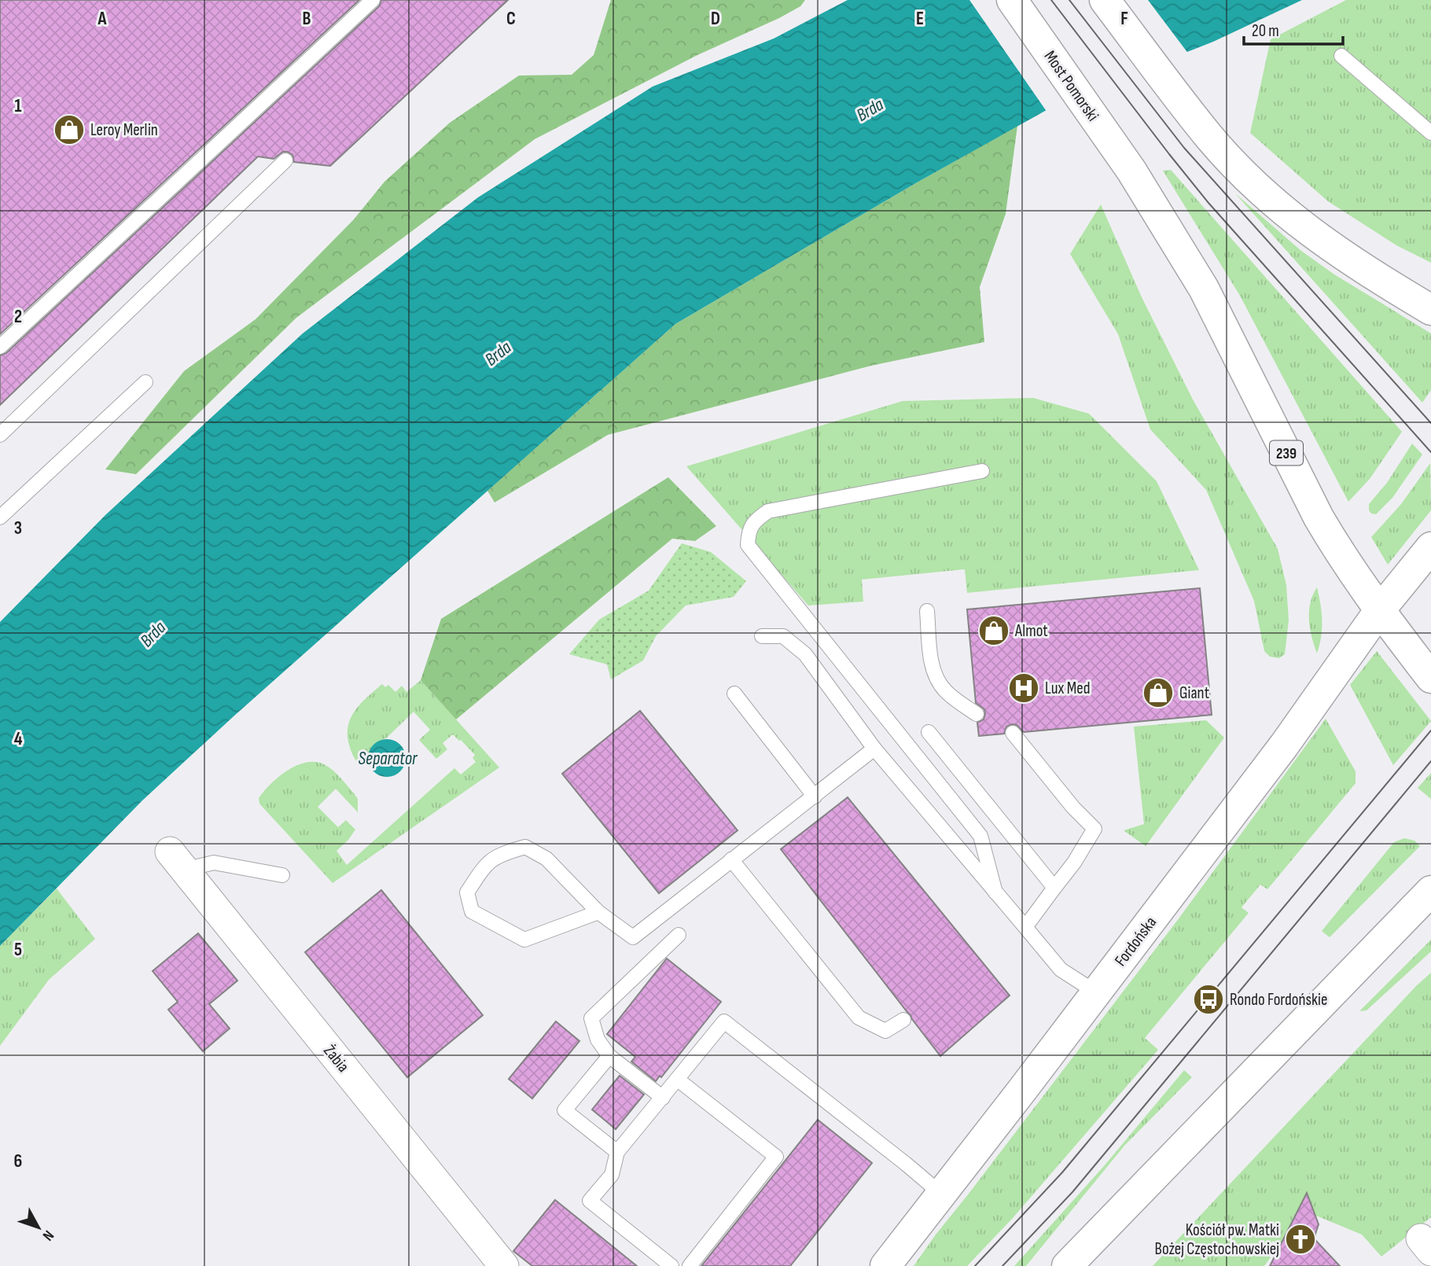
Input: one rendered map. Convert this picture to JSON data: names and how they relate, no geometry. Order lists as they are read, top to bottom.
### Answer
{
  "streets": {
    "main road": ["Most Pomorski", "239", "Fordońska"],
    "street": ["Żabia"]
  },
  "crossings": [
    ["Most Pomorski", "239"],
    ["Most Pomorski", "Fordońska"],
    ["239", "Fordońska"]
  ],
  "water": ["Brda", "Separator"],
  "places": {
    "shop": ["Leroy Merlin", "Almot", "Giant"],
    "hospital": ["Lux Med"],
    "bus stop": ["Rondo Fordońskie"],
    "church": ["Kościół pw. Matki Bożej Częstochowskiej"]
  },
  "scale_bar": "20 m",
  "north": "bottom right",
  "grid": {
    "columns": [
      "A",
      "B",
      "C",
      "D",
      "E",
      "F"
    ],
    "rows": [
      "1",
      "2",
      "3",
      "4",
      "5",
      "6"
    ]
  }
}
